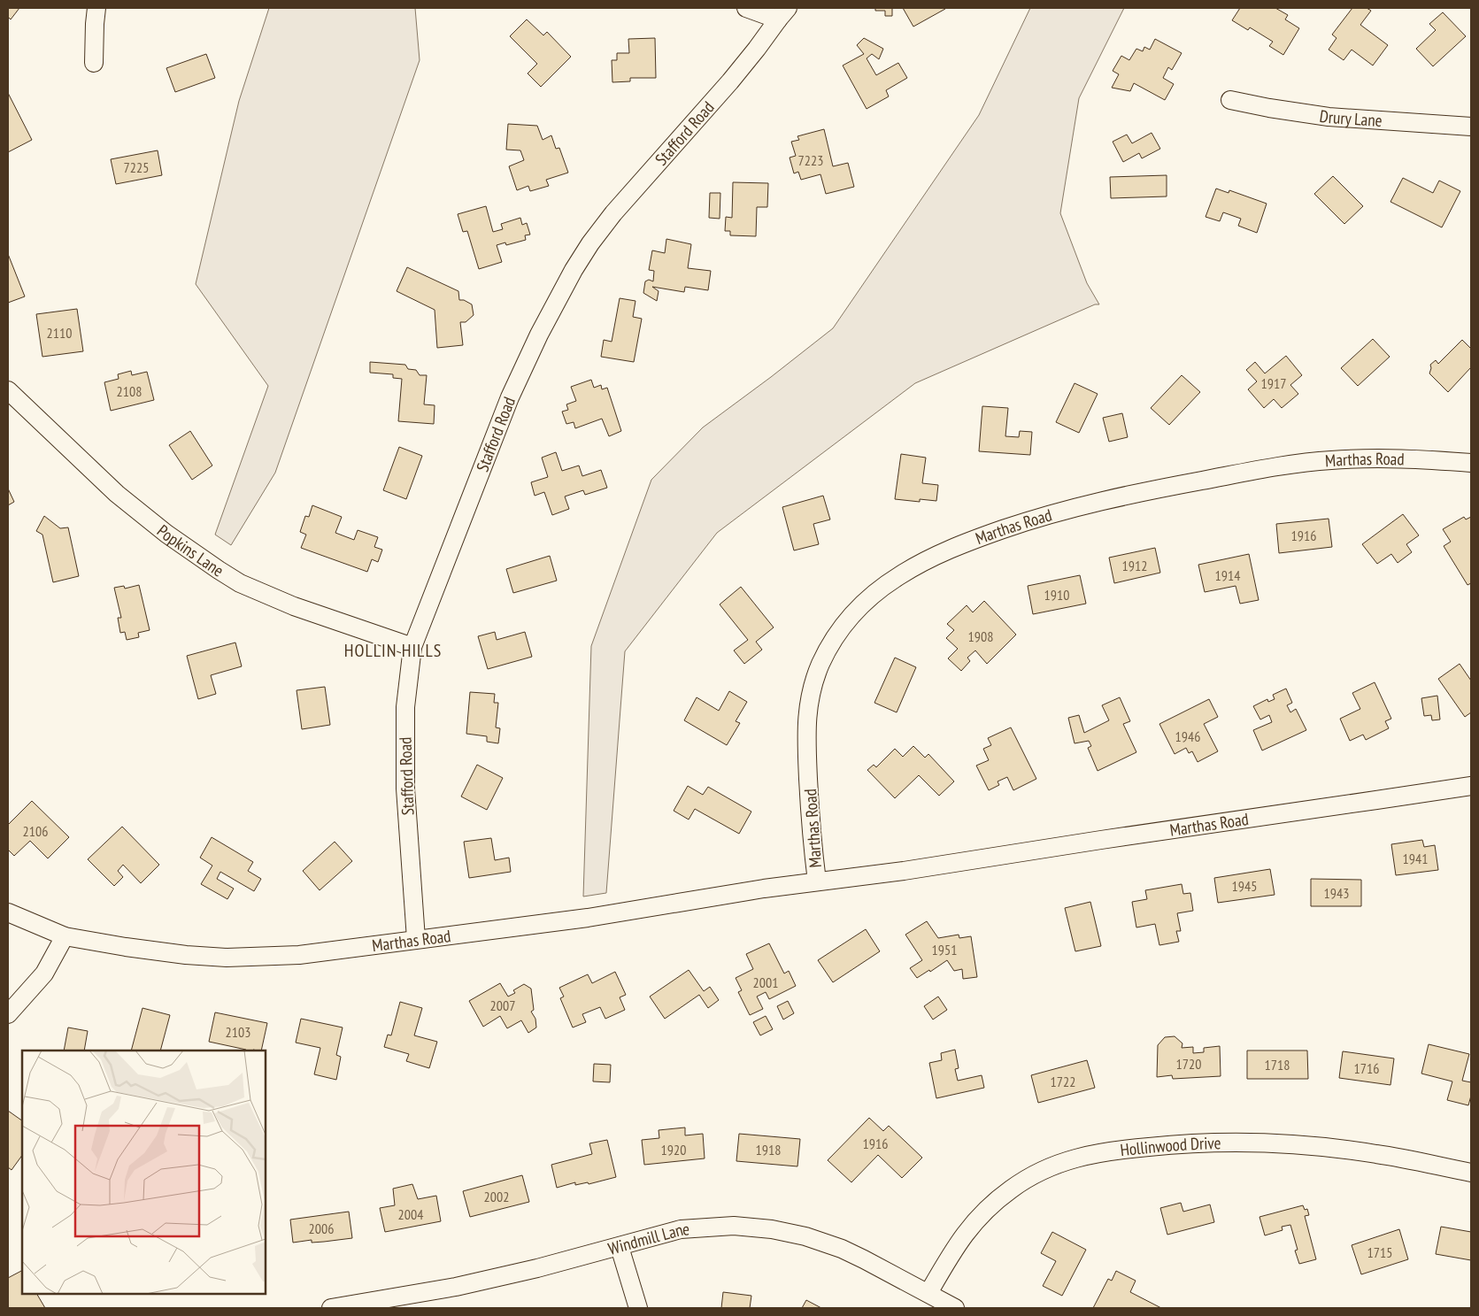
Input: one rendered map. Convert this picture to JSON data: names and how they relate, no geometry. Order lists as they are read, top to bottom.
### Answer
{
  "streets": {
    "street": [
      "Drury Lane",
      "Stafford Road",
      "Marthas Road",
      "Popkins Lane",
      "Hollinwood Drive",
      "Windmill Lane"
    ]
  },
  "crossings": [
    ["Stafford Road", "Marthas Road"],
    ["Stafford Road", "Popkins Lane"],
    ["Hollinwood Drive", "Windmill Lane"]
  ],
  "districts": ["HOLLIN HILLS"],
  "house_numbers": [
    "7223",
    "7225",
    "2110",
    "1917",
    "2108",
    "1916",
    "1912",
    "1914",
    "1910",
    "1908",
    "1946",
    "2106",
    "1941",
    "1945",
    "1943",
    "1951",
    "2001",
    "2007",
    "2103",
    "1720",
    "1718",
    "1716",
    "1722",
    "1916",
    "1920",
    "1918",
    "2002",
    "2004",
    "2006",
    "1715"
  ]
}
